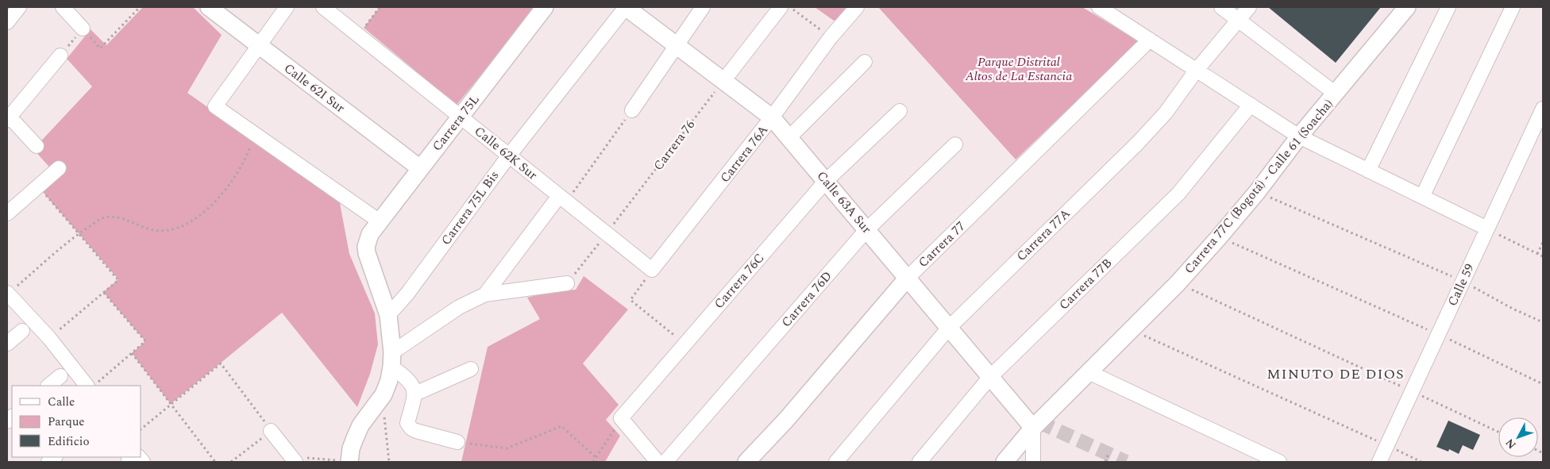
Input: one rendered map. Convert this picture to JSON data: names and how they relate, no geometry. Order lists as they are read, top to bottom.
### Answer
{
  "streets": {
    "street": [
      "Calle 62I Sur",
      "Carrera 75L",
      "Calle 62K Sur",
      "Carrera 76A",
      "Carrera 77C (Bogotá) - Calle 61 (Soacha)",
      "Calle 63A Sur",
      "Carrera 75L Bis",
      "Carrera 77A",
      "Carrera 77",
      "Carrera 76C",
      "Carrera 77B",
      "Calle 59",
      "Carrera 76D"
    ],
    "path": ["Carrera 76"]
  },
  "crossings": [
    ["Calle 62I Sur", "Carrera 75L"],
    ["Carrera 75L", "Calle 62K Sur"],
    ["Carrera 75L", "Carrera 75L Bis"],
    ["Carrera 76", "Calle 62K Sur"],
    ["Carrera 76", "Calle 63A Sur"],
    ["Calle 62K Sur", "Carrera 76A"],
    ["Calle 62K Sur", "Carrera 75L Bis"],
    ["Carrera 76A", "Calle 63A Sur"],
    ["Carrera 77C (Bogotá) - Calle 61 (Soacha)", "Calle 63A Sur"],
    ["Calle 63A Sur", "Carrera 75L Bis"],
    ["Calle 63A Sur", "Carrera 77A"],
    ["Calle 63A Sur", "Carrera 77"],
    ["Calle 63A Sur", "Carrera 76C"],
    ["Calle 63A Sur", "Carrera 77B"],
    ["Calle 63A Sur", "Carrera 76D"]
  ],
  "districts": ["MINUTO DE DIOS"],
  "parks": ["Parque Distrital Altos de La Estancia"],
  "legend": ["Calle", "Parque", "Edificio"],
  "north": "bottom left"
}
